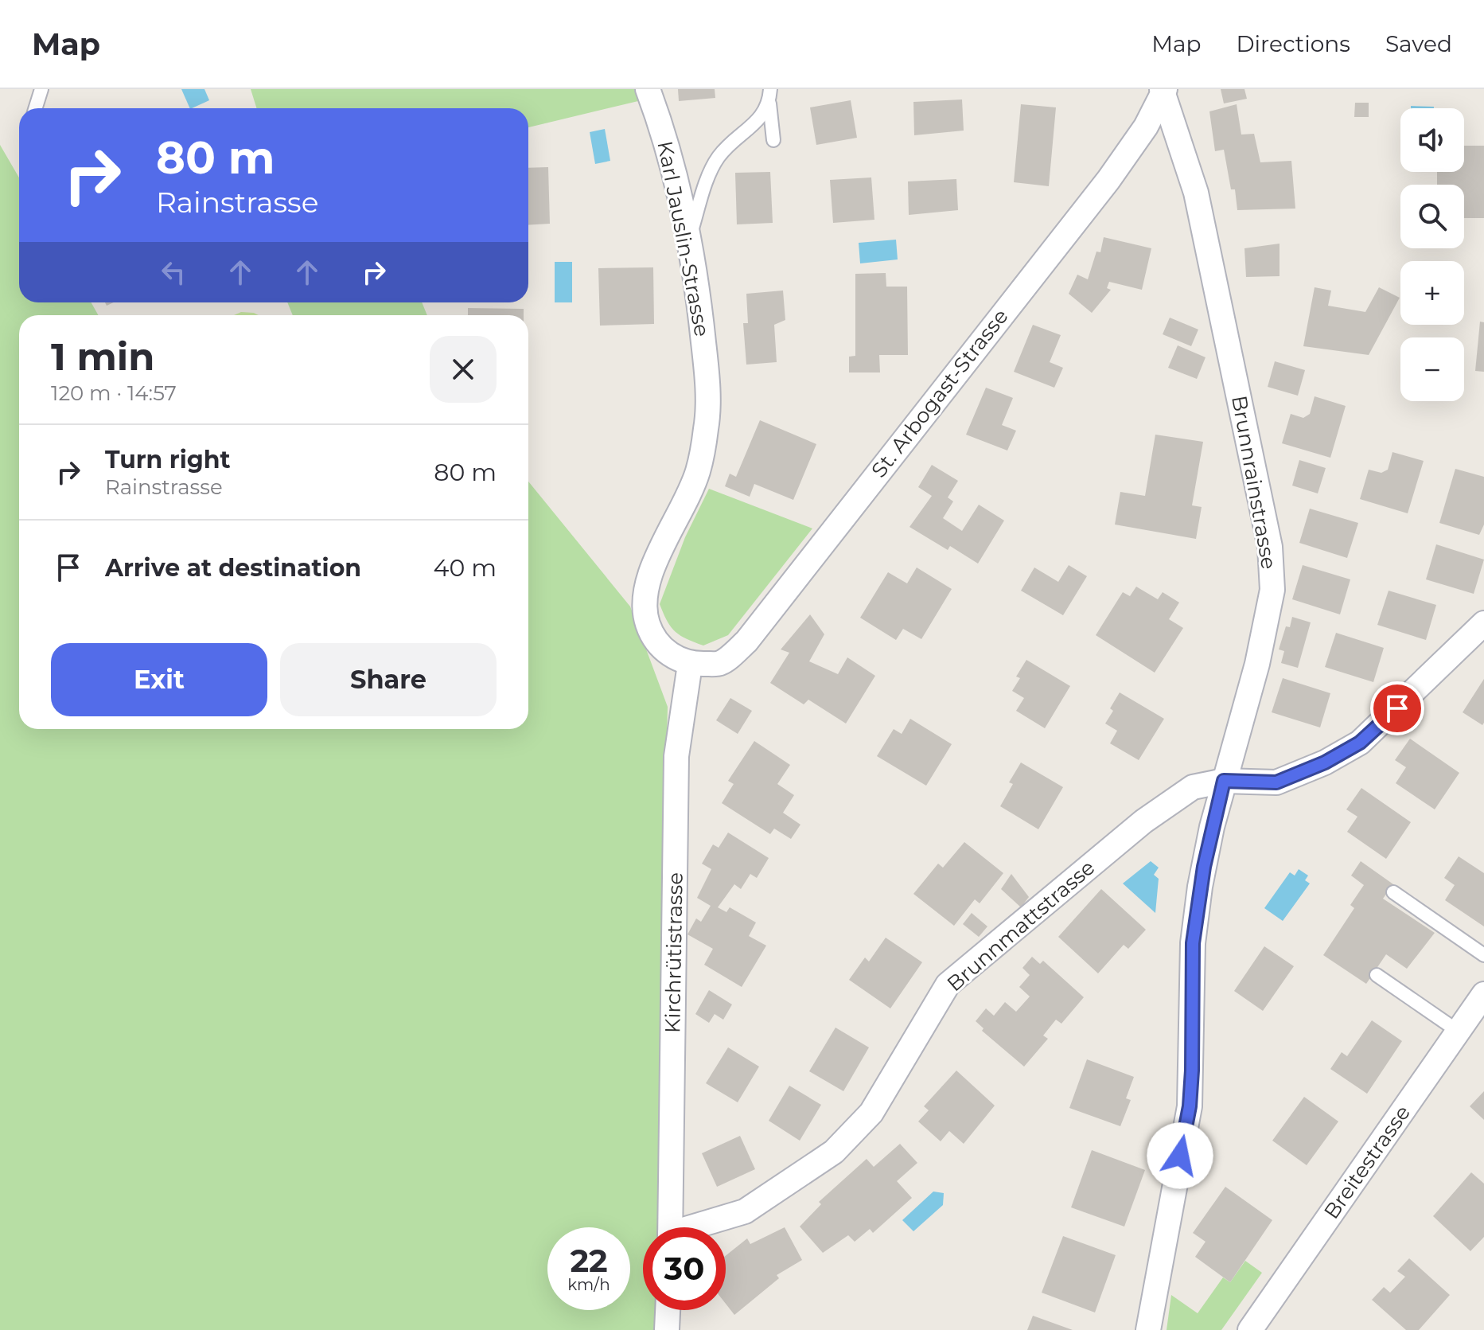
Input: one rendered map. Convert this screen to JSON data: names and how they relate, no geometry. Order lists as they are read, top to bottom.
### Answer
{
  "streets": {
    "street": [
      "Karl Jauslin-Strasse",
      "St. Arbogast-Strasse",
      "Brunnrainstrasse",
      "Brunnmattstrasse",
      "Kirchrütistrasse",
      "Breitestrasse"
    ]
  },
  "crossings": [
    ["Karl Jauslin-Strasse", "St. Arbogast-Strasse"],
    ["Karl Jauslin-Strasse", "Kirchrütistrasse"],
    ["St. Arbogast-Strasse", "Brunnrainstrasse"],
    ["St. Arbogast-Strasse", "Kirchrütistrasse"],
    ["Brunnrainstrasse", "Brunnmattstrasse"]
  ],
  "page": {
    "header": "Map",
    "nav": ["Map", "Directions", "Saved"],
    "map_buttons": ["+", "−"],
    "turn": ["80 m", "Rainstrasse"],
    "heading": ["1 min", "120 m · 14:57"],
    "list": [
      {
        "name": "Turn right",
        "note": "Rainstrasse",
        "value": "80 m"
      },
      {
        "name": "Arrive at destination",
        "value": "40 m"
      }
    ],
    "buttons": ["Exit", "Share"],
    "speed": "22 km/h",
    "limit": "30"
  }
}
